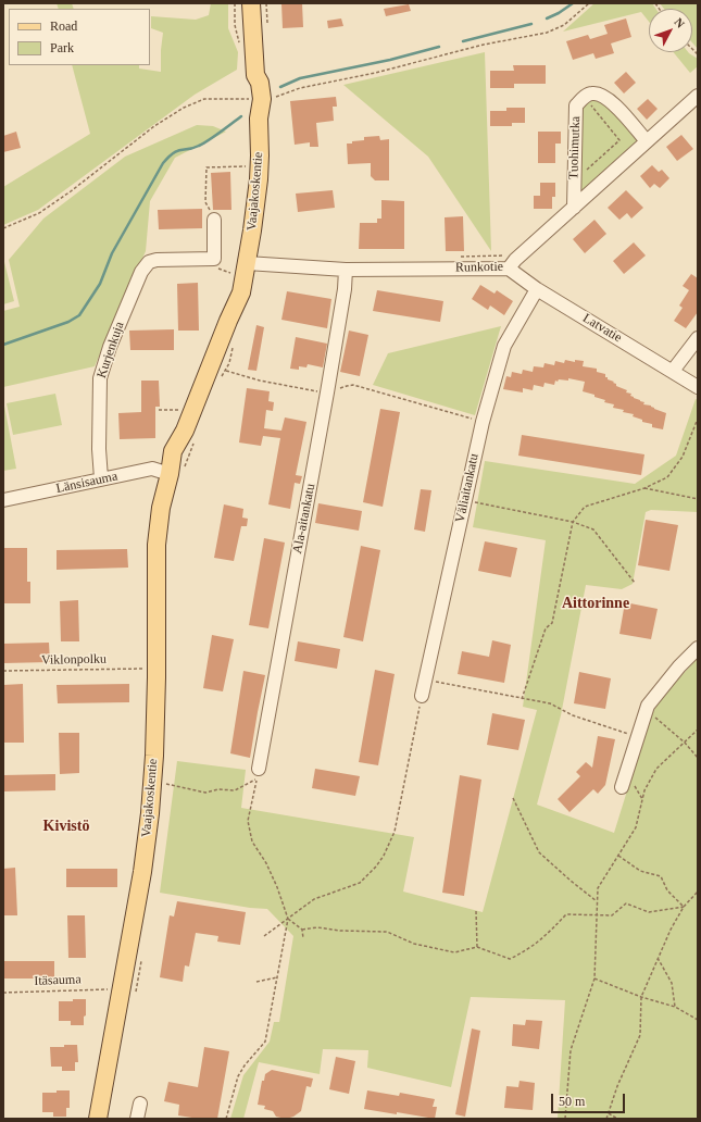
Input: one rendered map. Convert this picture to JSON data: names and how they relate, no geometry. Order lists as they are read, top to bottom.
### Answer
{
  "streets": {
    "main road": ["Vaajakoskentie"],
    "street": [
      "Tuohimutka",
      "Runkotie",
      "Latvatie",
      "Kurjenkuja",
      "Länsisauma",
      "Väliaitankatu",
      "Ala-aitankatu"
    ],
    "path": ["Viklonpolku", "Itäsauma"]
  },
  "crossings": [
    ["Tuohimutka", "Runkotie"],
    ["Vaajakoskentie", "Runkotie"],
    ["Vaajakoskentie", "Länsisauma"],
    ["Runkotie", "Latvatie"],
    ["Runkotie", "Ala-aitankatu"],
    ["Latvatie", "Väliaitankatu"],
    ["Kurjenkuja", "Länsisauma"]
  ],
  "districts": ["Aittorinne", "Kivistö"],
  "legend": ["Road", "Park"],
  "scale_bar": "50 m",
  "north": "top right"
}
